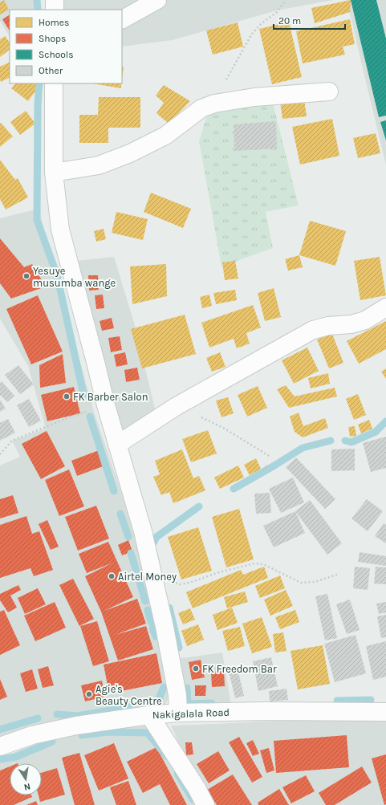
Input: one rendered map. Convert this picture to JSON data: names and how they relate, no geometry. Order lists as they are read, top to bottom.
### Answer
{
  "streets": {
    "street": ["Nakigalala Road"]
  },
  "places": [
    "Yesuye musumba wange",
    "FK Barber Salon",
    "Airtel Money",
    "FK Freedom Bar",
    "Agie's Beauty Centre"
  ],
  "legend": [
    "Homes",
    "Shops",
    "Schools",
    "Other"
  ],
  "scale_bar": "20 m",
  "north": "bottom"
}
